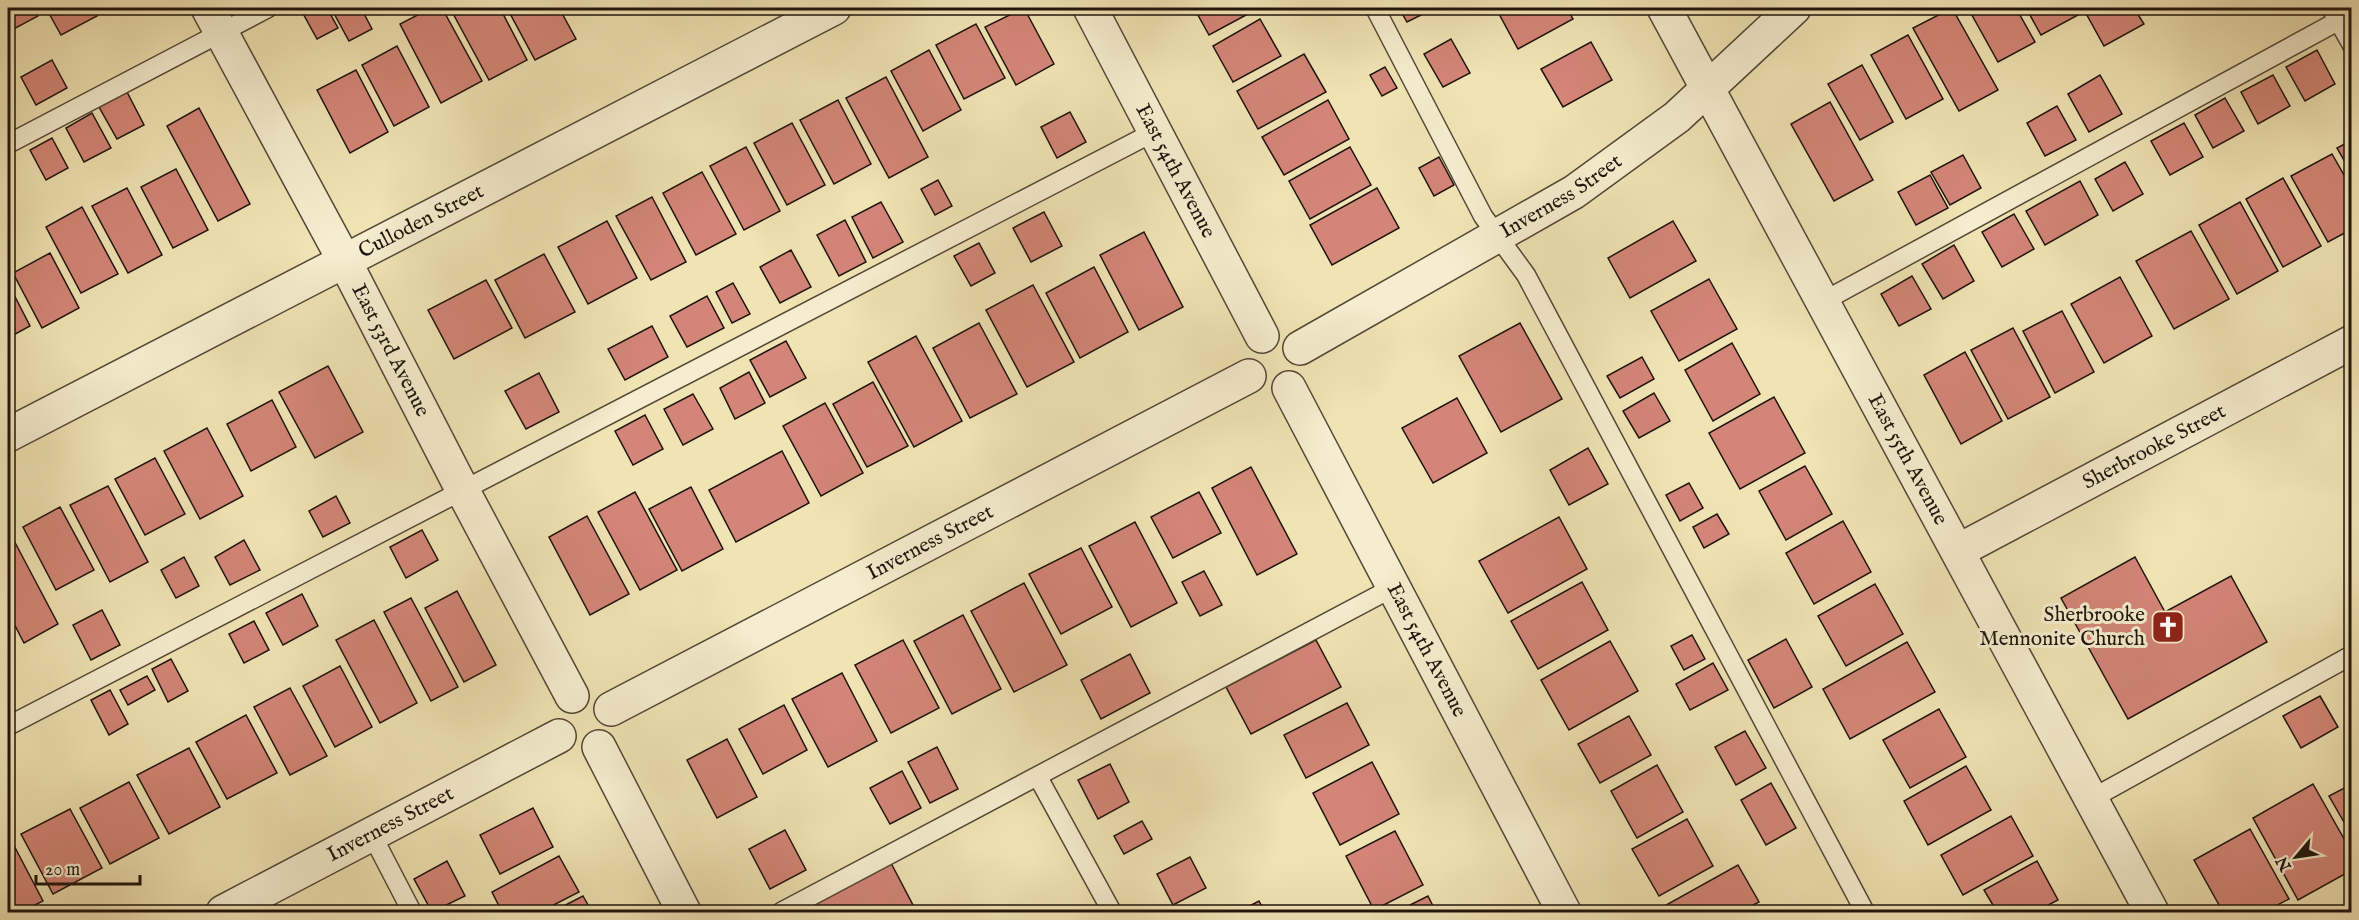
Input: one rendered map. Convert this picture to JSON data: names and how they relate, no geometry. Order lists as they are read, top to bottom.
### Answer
{
  "streets": {
    "street": [
      "East 54th Avenue",
      "Inverness Street",
      "Culloden Street",
      "East 53rd Avenue",
      "Sherbrooke Street",
      "East 55th Avenue"
    ]
  },
  "crossings": [
    ["East 54th Avenue", "Inverness Street"],
    ["Inverness Street", "East 53rd Avenue"],
    ["Inverness Street", "East 55th Avenue"],
    ["Culloden Street", "East 53rd Avenue"],
    ["Sherbrooke Street", "East 55th Avenue"]
  ],
  "places": {
    "church": ["Sherbrooke Mennonite Church"]
  },
  "scale_bar": "20 m",
  "north": "bottom left"
}
